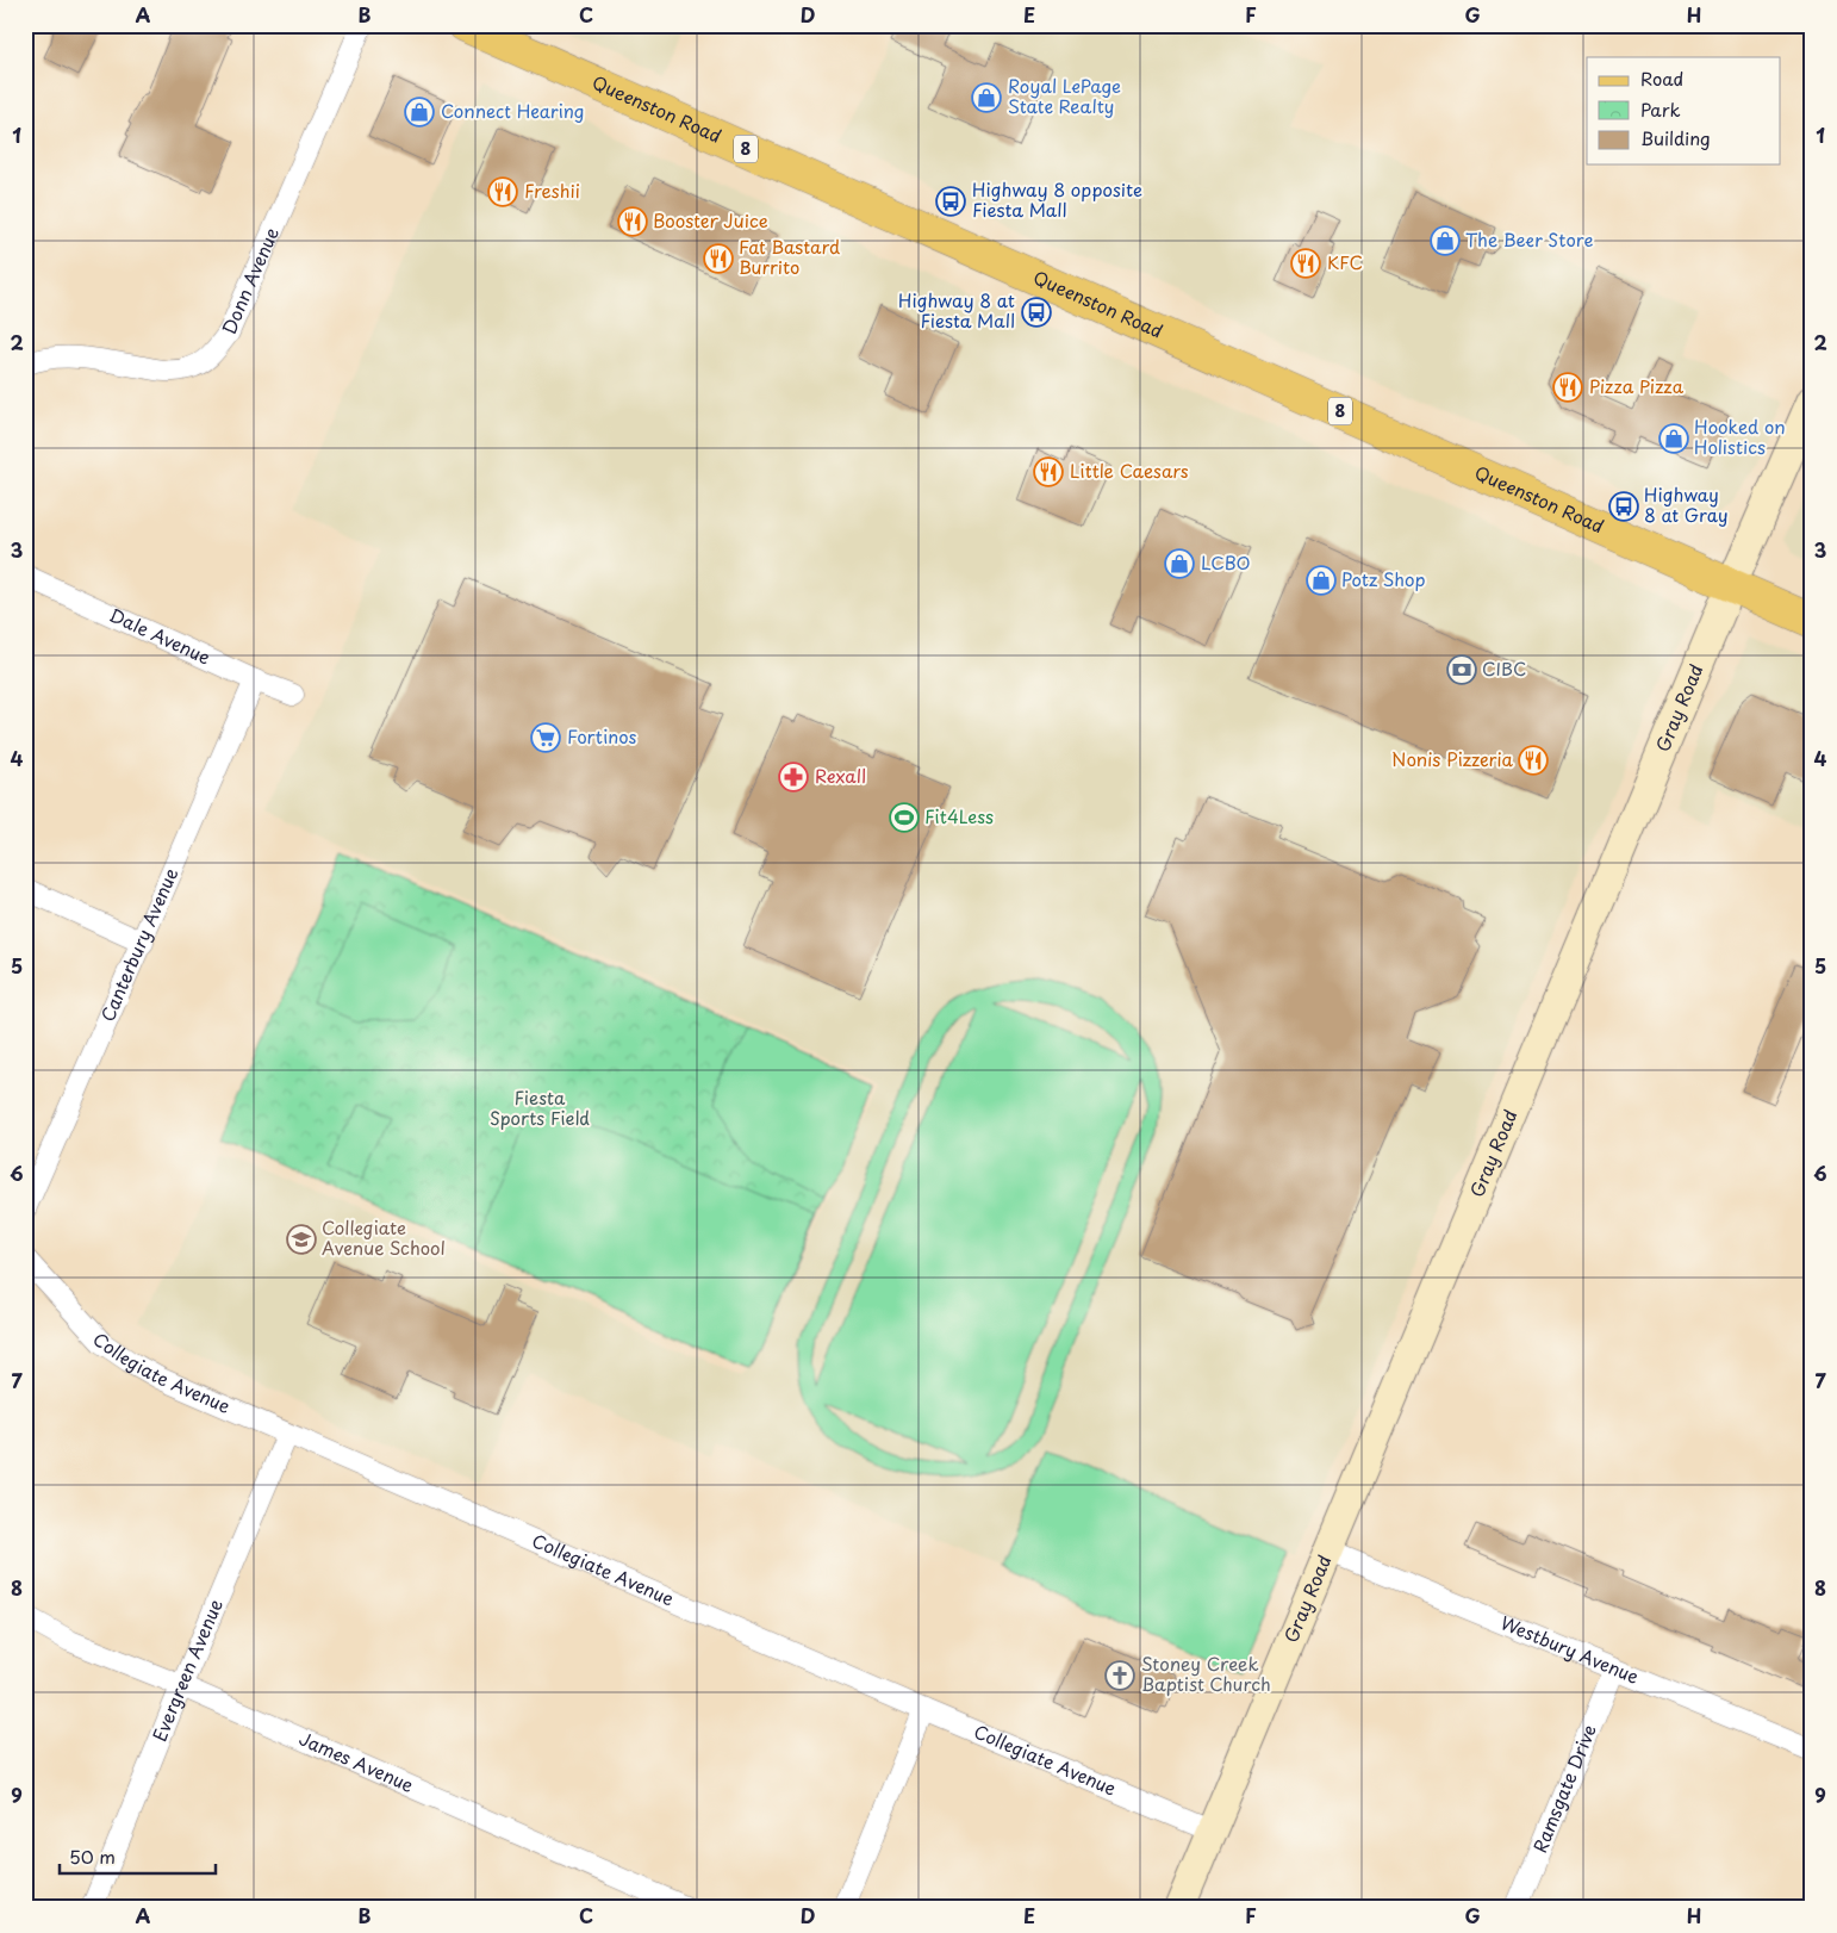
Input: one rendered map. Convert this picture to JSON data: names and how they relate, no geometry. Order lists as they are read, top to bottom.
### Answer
{
  "streets": {
    "main road": ["Queenston Road", "8", "Gray Road"],
    "street": [
      "Donn Avenue",
      "Dale Avenue",
      "Canterbury Avenue",
      "Collegiate Avenue",
      "Westbury Avenue",
      "Evergreen Avenue",
      "James Avenue",
      "Ramsgate Drive"
    ]
  },
  "crossings": [
    ["Queenston Road", "8"],
    ["Queenston Road", "Gray Road"],
    ["8", "Gray Road"],
    ["Dale Avenue", "Canterbury Avenue"],
    ["Gray Road", "Collegiate Avenue"],
    ["Gray Road", "Westbury Avenue"],
    ["Collegiate Avenue", "Evergreen Avenue"],
    ["Westbury Avenue", "Ramsgate Drive"],
    ["Evergreen Avenue", "James Avenue"]
  ],
  "parks": ["Fiesta Sports Field"],
  "places": {
    "shop": [
      "Royal LePage State Realty",
      "Connect Hearing",
      "The Beer Store",
      "Hooked on Holistics",
      "LCBO",
      "Potz Shop"
    ],
    "restaurant": [
      "Freshii",
      "Booster Juice",
      "Fat Bastard Burrito",
      "KFC",
      "Pizza Pizza",
      "Little Caesars",
      "Nonis Pizzeria"
    ],
    "bus stop": ["Highway 8 opposite Fiesta Mall", "Highway 8 at Fiesta Mall", "Highway 8 at Gray"],
    "bank": ["CIBC"],
    "supermarket": ["Fortinos"],
    "pharmacy": ["Rexall"],
    "sports": ["Fit4Less"],
    "school or university": ["Collegiate Avenue School"],
    "church": ["Stoney Creek Baptist Church"]
  },
  "legend": ["Road", "Park", "Building"],
  "scale_bar": "50 m",
  "grid": {
    "columns": [
      "A",
      "B",
      "C",
      "D",
      "E",
      "F",
      "G",
      "H"
    ],
    "rows": [
      "1",
      "2",
      "3",
      "4",
      "5",
      "6",
      "7",
      "8",
      "9"
    ]
  }
}
